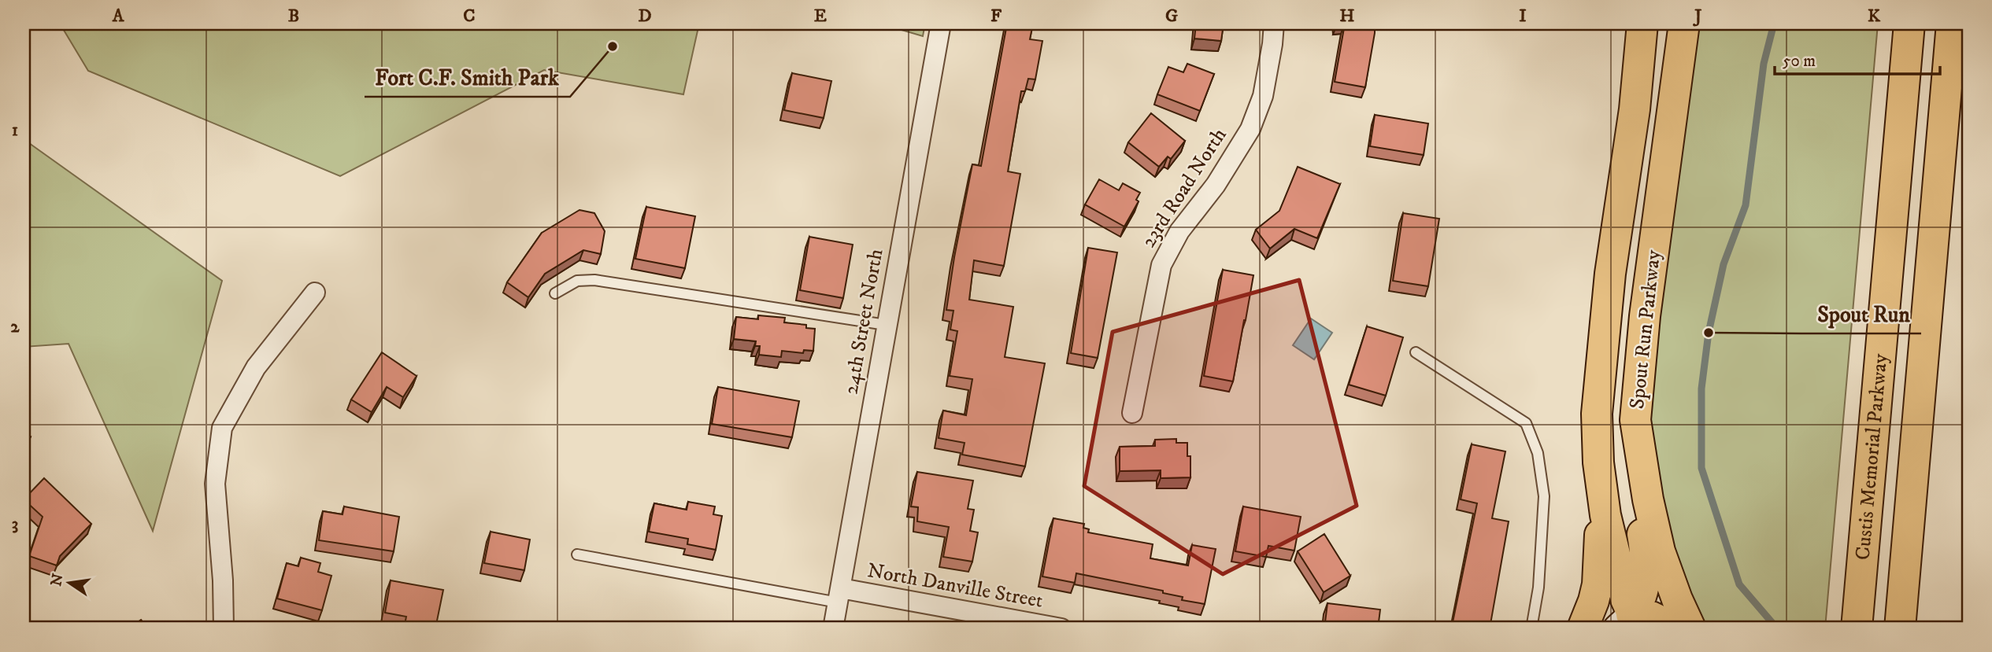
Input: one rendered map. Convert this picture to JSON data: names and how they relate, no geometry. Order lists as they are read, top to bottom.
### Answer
{
  "streets": {
    "main road": ["Spout Run Parkway", "Custis Memorial Parkway"],
    "street": ["23rd Road North", "24th Street North", "North Danville Street"]
  },
  "crossings": [
    ["24th Street North", "North Danville Street"]
  ],
  "places": ["Fort C.F. Smith Park", "Spout Run"],
  "scale_bar": "50 m",
  "north": "left",
  "grid": {
    "columns": [
      "A",
      "B",
      "C",
      "D",
      "E",
      "F",
      "G",
      "H",
      "I",
      "J",
      "K"
    ],
    "rows": ["1", "2", "3"]
  }
}
